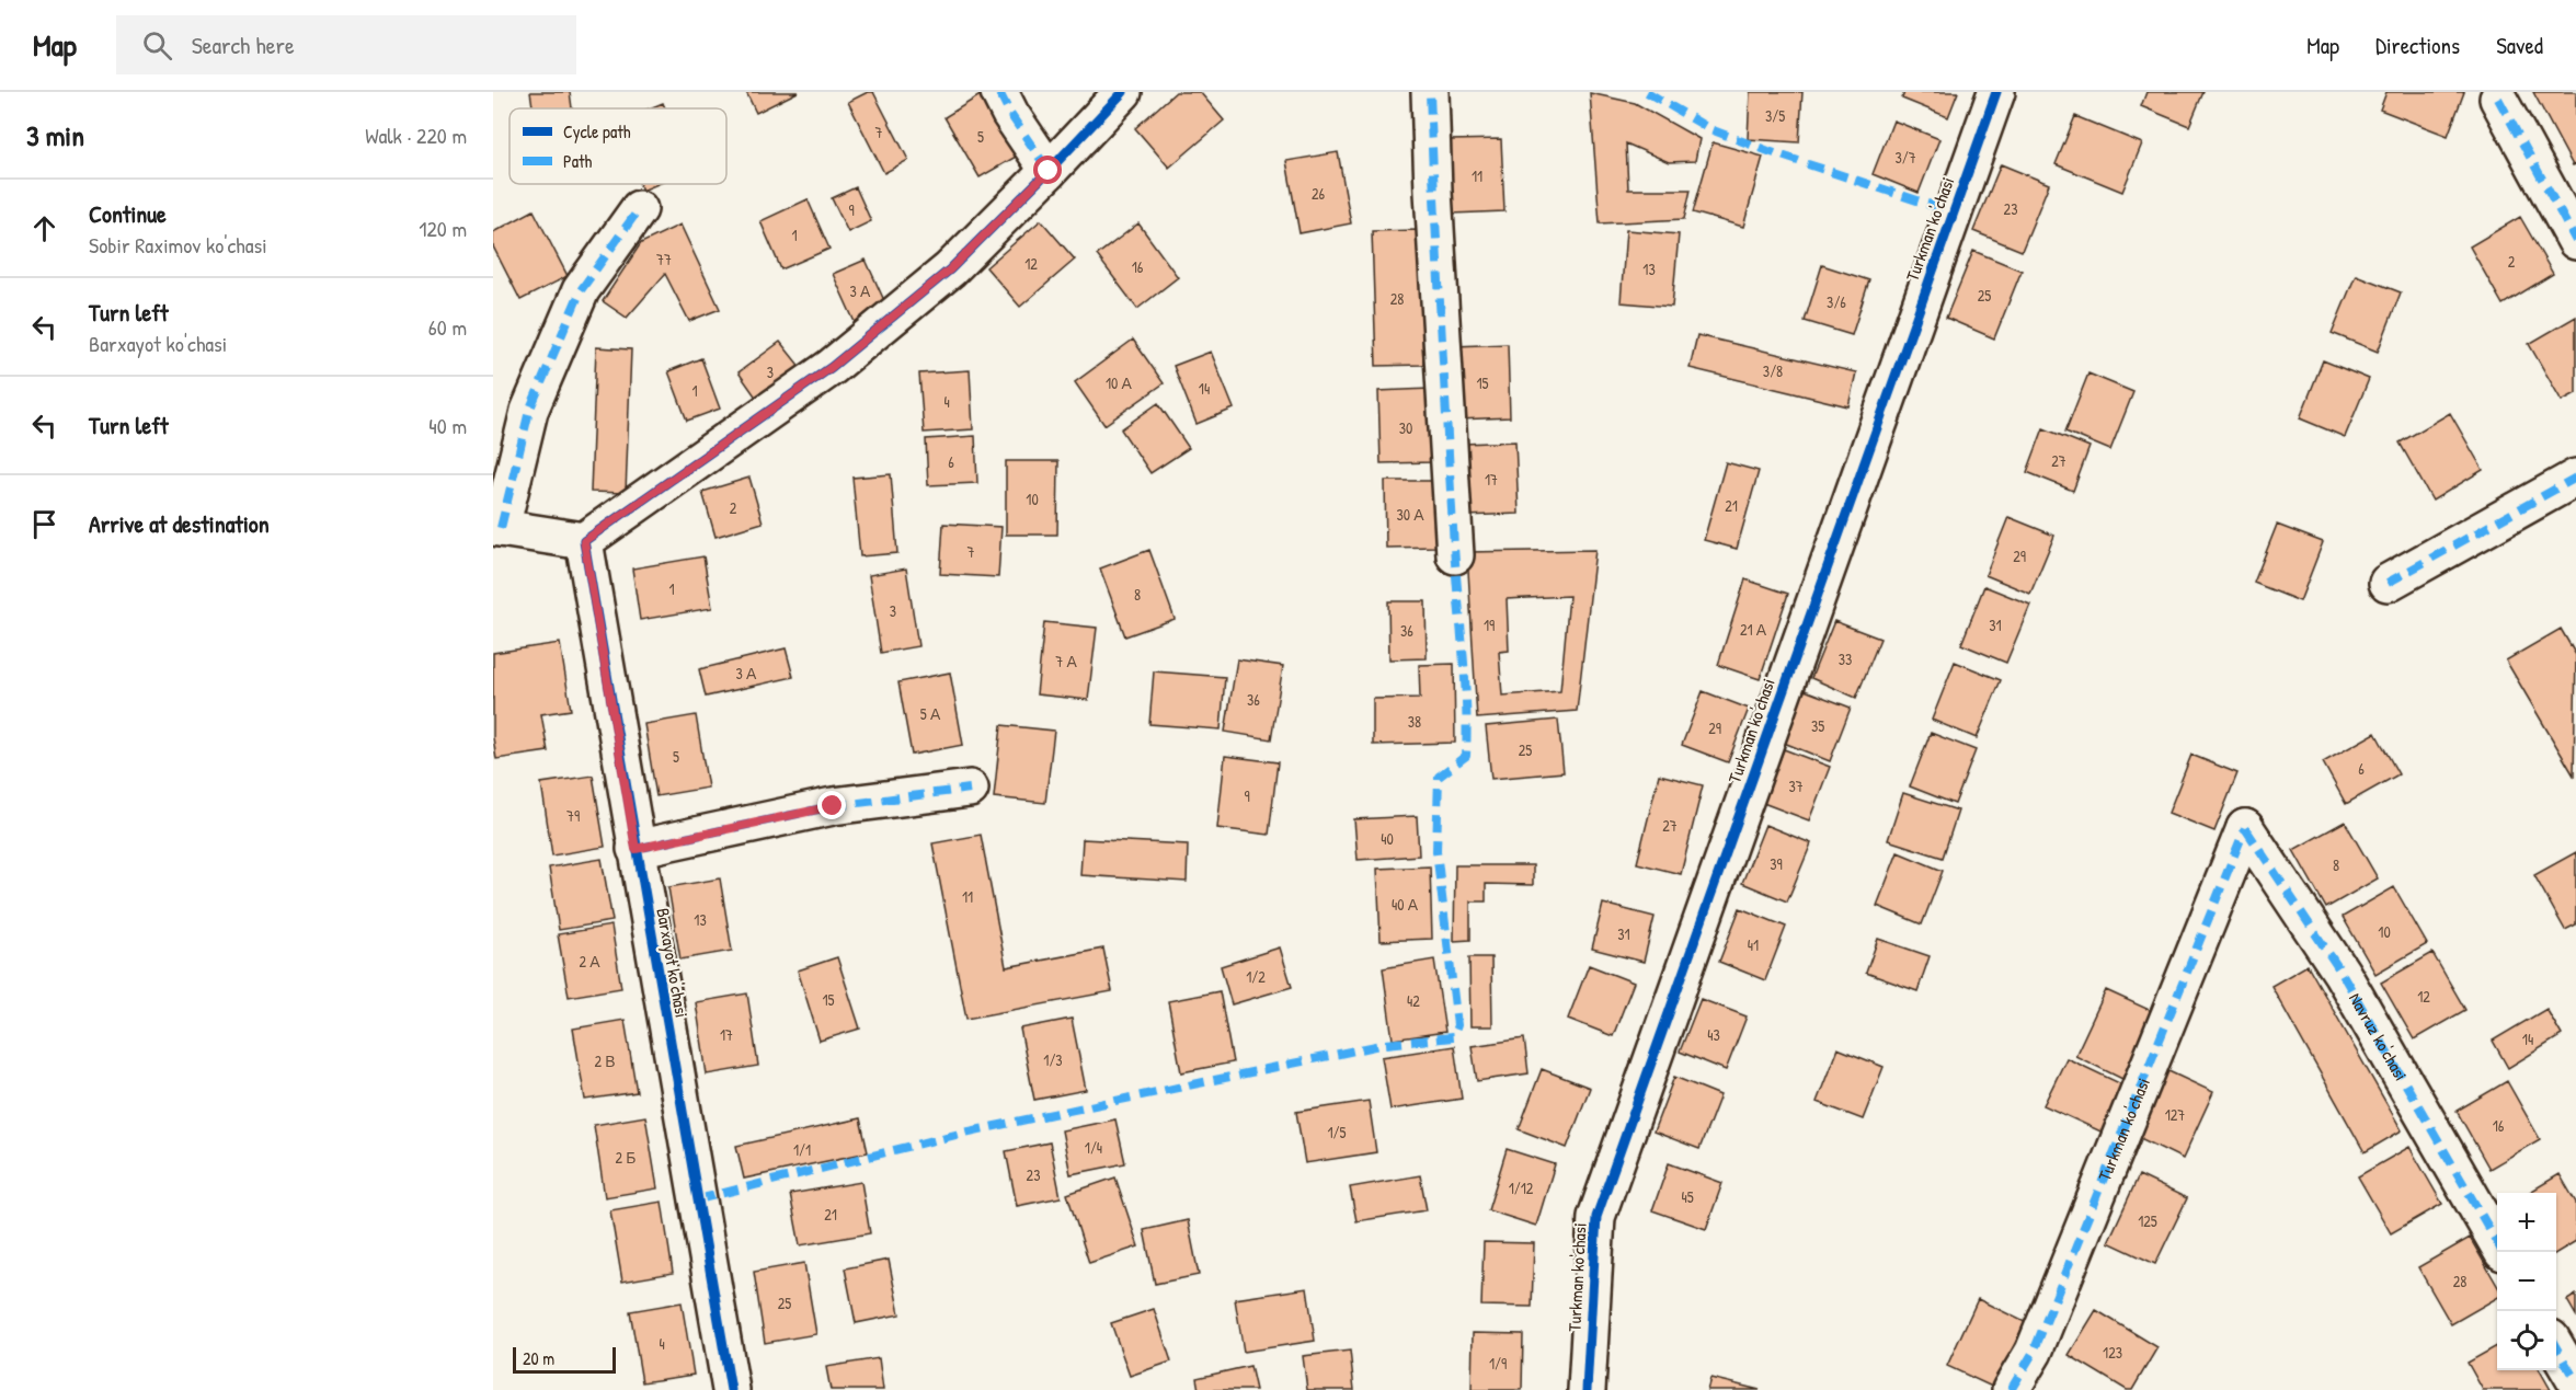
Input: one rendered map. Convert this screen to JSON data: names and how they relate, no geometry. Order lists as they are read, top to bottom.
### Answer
{
  "streets": {
    "street": ["Turkman ko'chasi", "Barxayot ko'chasi", "Navruz ko'chasi"]
  },
  "crossings": [
    ["Turkman ko'chasi", "Navruz ko'chasi"]
  ],
  "house_numbers": [
    "3/5",
    "7",
    "5",
    "3/7",
    "11",
    "26",
    "23",
    "9",
    "1",
    "77",
    "2",
    "12",
    "16",
    "13",
    "3 А",
    "25",
    "28",
    "3/6",
    "3/8",
    "3",
    "10 А",
    "15",
    "14",
    "1",
    "4",
    "30",
    "27",
    "6",
    "17",
    "10",
    "21",
    "2",
    "30 А",
    "7",
    "29",
    "1",
    "8",
    "3",
    "19",
    "31",
    "21 А",
    "36",
    "33",
    "7 А",
    "3 А",
    "36",
    "5 А",
    "38",
    "35",
    "29",
    "25",
    "5",
    "6",
    "37",
    "9",
    "79",
    "27",
    "40",
    "39",
    "8",
    "11",
    "40 А",
    "13",
    "10",
    "31",
    "41",
    "2 А",
    "1/2",
    "12",
    "15",
    "42",
    "17",
    "43",
    "14",
    "1/3",
    "2 В",
    "127",
    "16",
    "1/5",
    "1/4",
    "1/1",
    "2 Б",
    "23",
    "1/12",
    "45",
    "21",
    "125",
    "28",
    "25",
    "4",
    "123",
    "1/9"
  ],
  "legend": ["Cycle path", "Path"],
  "scale_bar": "20 m",
  "page": {
    "header": "Map",
    "search": "Search here",
    "nav": ["Map", "Directions", "Saved"],
    "heading": ["3 min", "Walk · 220 m"],
    "list": [
      ["Continue", "Sobir Raximov ko'chasi", "120 m"],
      ["Turn left", "Barxayot ko'chasi", "60 m"],
      ["Turn left", "40 m"],
      "Arrive at destination"
    ],
    "map_buttons": ["+", "−"],
    "scale": "20 m"
  }
}
